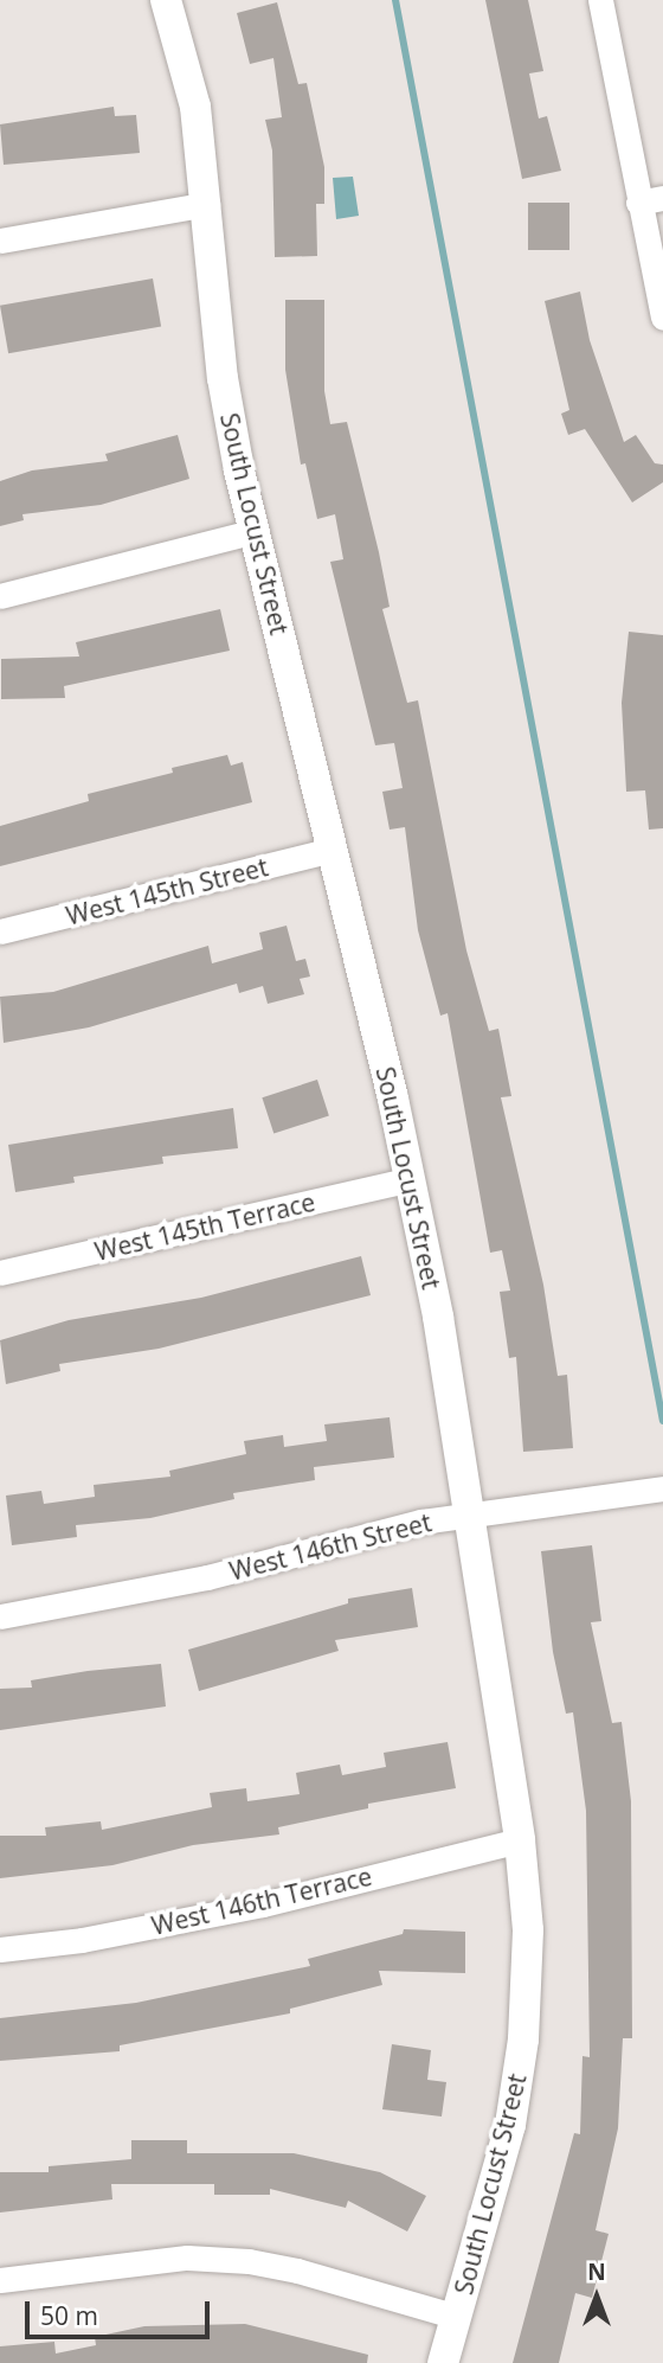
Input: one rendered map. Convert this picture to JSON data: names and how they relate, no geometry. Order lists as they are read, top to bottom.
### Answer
{
  "streets": {
    "street": [
      "South Locust Street",
      "West 145th Street",
      "West 145th Terrace",
      "West 146th Street",
      "West 146th Terrace"
    ]
  },
  "crossings": [
    ["South Locust Street", "West 145th Street"],
    ["South Locust Street", "West 145th Terrace"],
    ["South Locust Street", "West 146th Street"],
    ["South Locust Street", "West 146th Terrace"]
  ],
  "scale_bar": "50 m",
  "north": "top"
}
